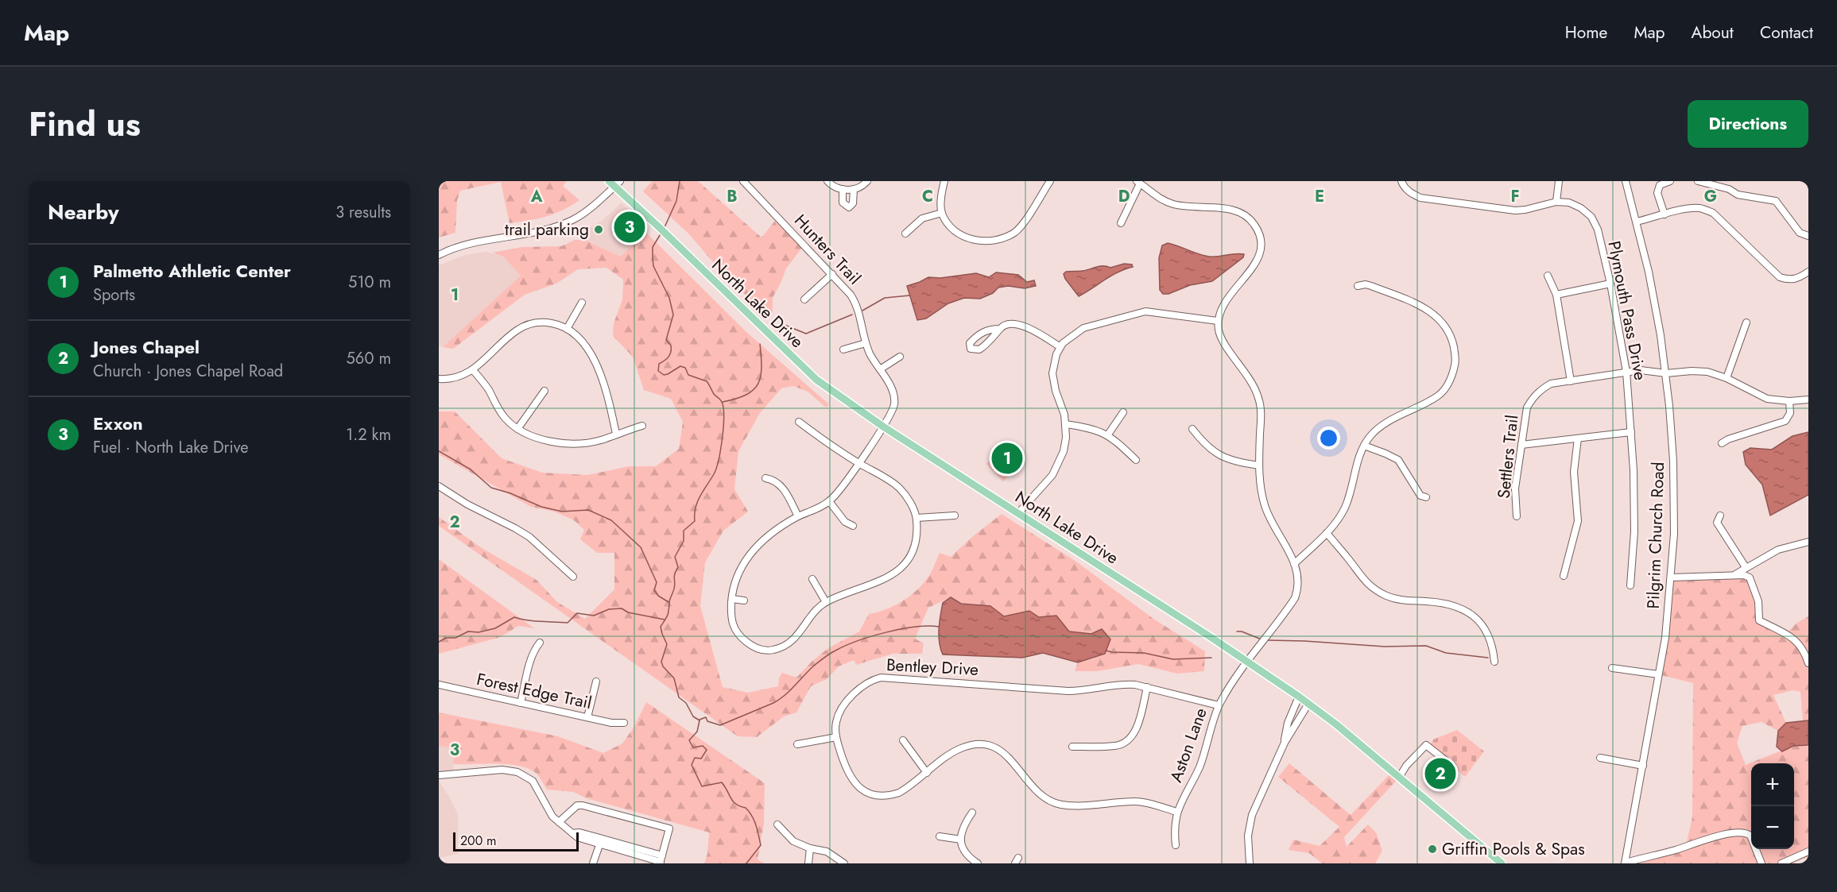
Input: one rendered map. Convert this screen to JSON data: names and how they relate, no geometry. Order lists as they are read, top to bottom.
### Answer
{
  "streets": {
    "main road": ["North Lake Drive"],
    "street": [
      "Hunters Trail",
      "Plymouth Pass Drive",
      "Settlers Trail",
      "Pilgrim Church Road",
      "Bentley Drive",
      "Forest Edge Trail",
      "Aston Lane"
    ]
  },
  "crossings": [
    ["Hunters Trail", "North Lake Drive"],
    ["North Lake Drive", "Aston Lane"],
    ["Plymouth Pass Drive", "Settlers Trail"],
    ["Settlers Trail", "Pilgrim Church Road"],
    ["Bentley Drive", "Aston Lane"]
  ],
  "places": ["trail parking", "Griffin Pools & Spas"],
  "scale_bar": "200 m",
  "page": {
    "header": "Map",
    "nav": [
      "Home",
      "Map",
      "About",
      "Contact"
    ],
    "title": "Find us",
    "buttons": "Directions",
    "heading": ["Nearby", "3 results"],
    "pins": ["3", "1", "2"],
    "list": [
      {
        "mark": "1",
        "name": "Palmetto Athletic Center",
        "note": "Sports",
        "value": "510 m"
      },
      {
        "mark": "2",
        "name": "Jones Chapel",
        "note": "Church · Jones Chapel Road",
        "value": "560 m"
      },
      {
        "mark": "3",
        "name": "Exxon",
        "note": "Fuel · North Lake Drive",
        "value": "1.2 km"
      }
    ],
    "map_buttons": ["+", "−"],
    "scale": "200 m"
  },
  "grid": {
    "columns": [
      "A",
      "B",
      "C",
      "D",
      "E",
      "F",
      "G"
    ],
    "rows": ["1", "2", "3"]
  }
}
